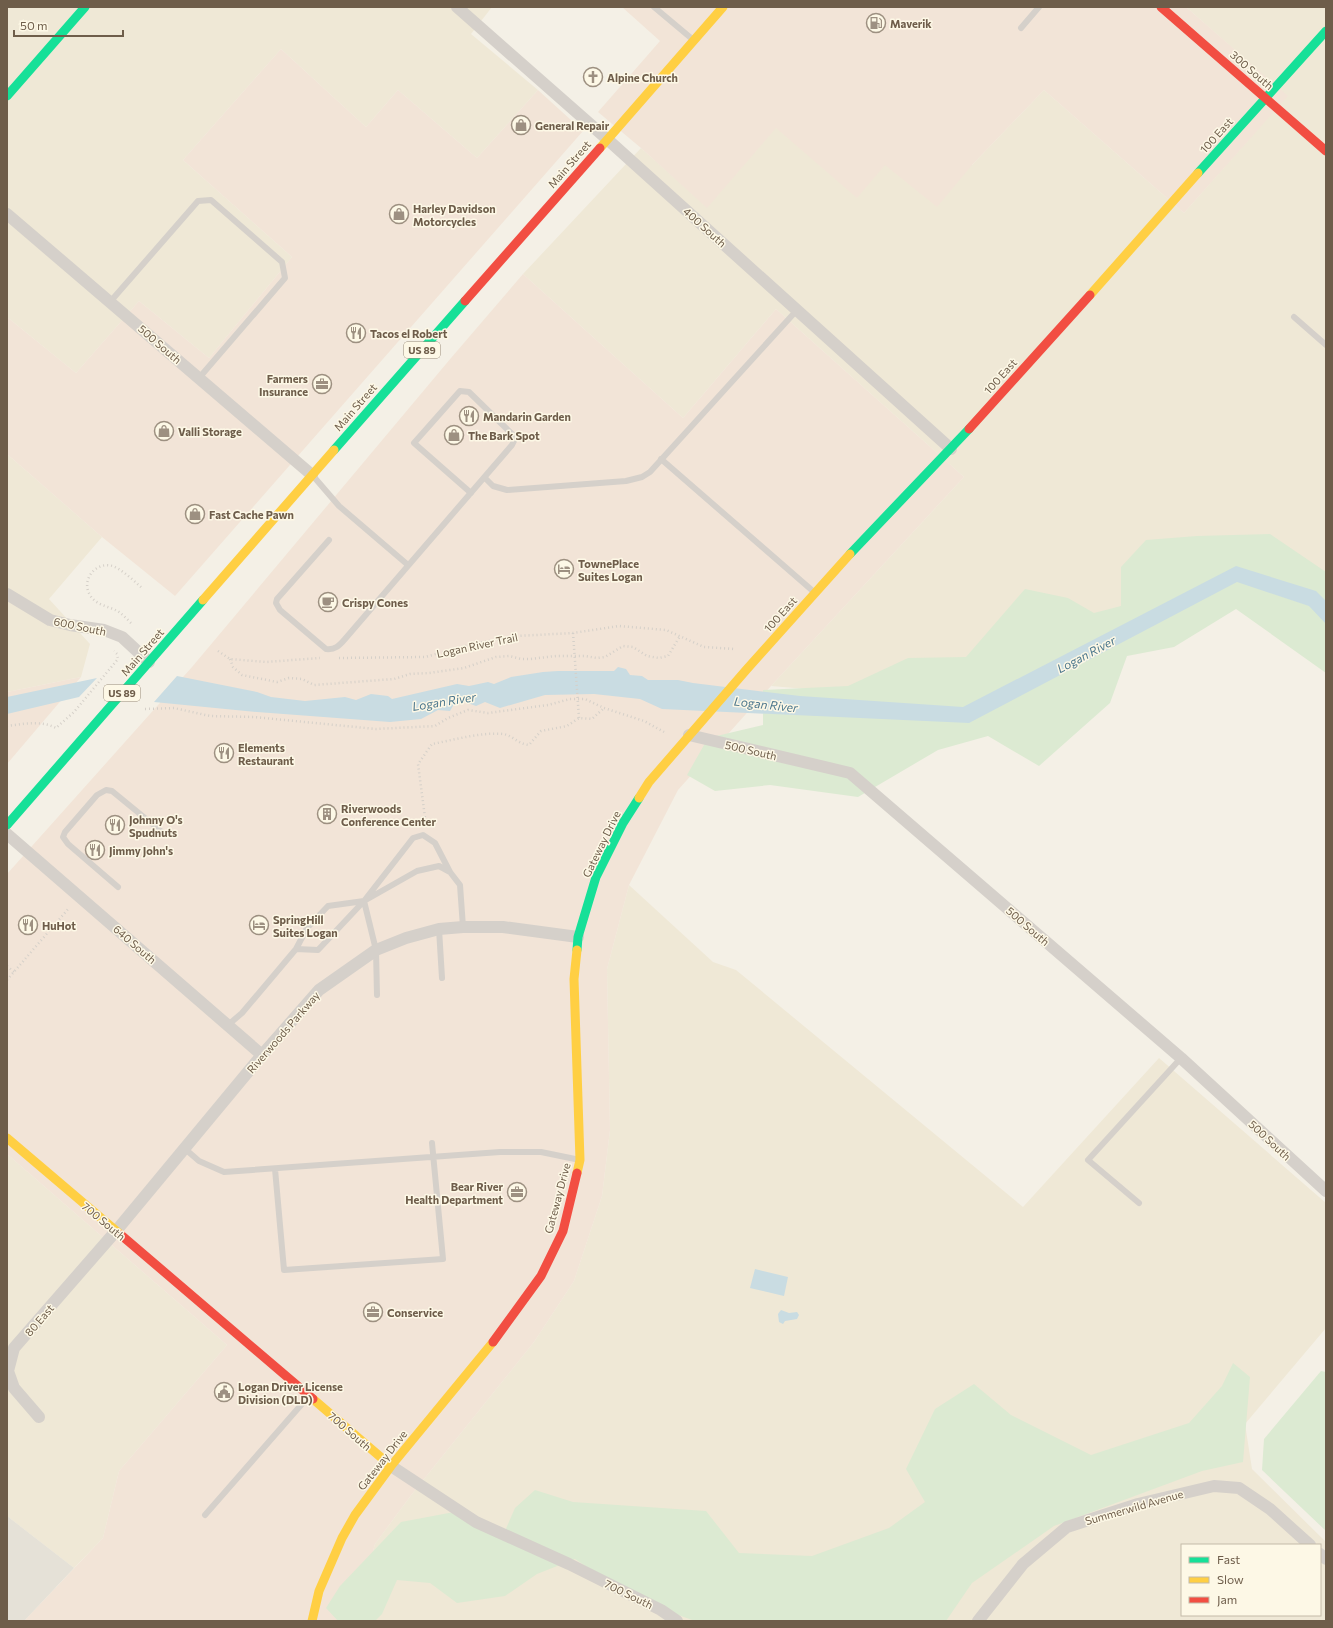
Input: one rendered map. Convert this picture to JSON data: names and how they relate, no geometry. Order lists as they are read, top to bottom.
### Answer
{
  "streets": {
    "main road": [
      "300 South",
      "100 East",
      "Main Street",
      "US 89",
      "Gateway Drive",
      "700 South"
    ],
    "street": [
      "400 South",
      "500 South",
      "600 South",
      "640 South",
      "Riverwoods Parkway",
      "80 East",
      "Summerwild Avenue"
    ],
    "path": ["Logan River Trail"]
  },
  "crossings": [
    ["300 South", "100 East"],
    ["100 East", "400 South"],
    ["100 East", "500 South"],
    ["100 East", "Gateway Drive"],
    ["Main Street", "400 South"],
    ["Main Street", "500 South"],
    ["Main Street", "600 South"],
    ["500 South", "Gateway Drive"],
    ["Gateway Drive", "Riverwoods Parkway"],
    ["Gateway Drive", "700 South"],
    ["640 South", "Riverwoods Parkway"],
    ["Riverwoods Parkway", "700 South"],
    ["Riverwoods Parkway", "80 East"],
    ["700 South", "80 East"]
  ],
  "water": ["Logan River"],
  "places": {
    "fuel station": ["Maverik"],
    "church": ["Alpine Church"],
    "shop": [
      "General Repair",
      "Harley Davidson Motorcycles",
      "Valli Storage",
      "The Bark Spot",
      "Fast Cache Pawn"
    ],
    "restaurant": [
      "Tacos el Robert",
      "Mandarin Garden",
      "Elements Restaurant",
      "Johnny O's Spudnuts",
      "Jimmy John's",
      "HuHot"
    ],
    "office": ["Farmers Insurance", "Bear River Health Department", "Conservice"],
    "hotel": ["TownePlace Suites Logan", "SpringHill Suites Logan"],
    "cafe": ["Crispy Cones"],
    "building": ["Riverwoods Conference Center"],
    "public building": ["Logan Driver License Division (DLD)"]
  },
  "legend": ["Fast", "Slow", "Jam"],
  "scale_bar": "50 m"
}
